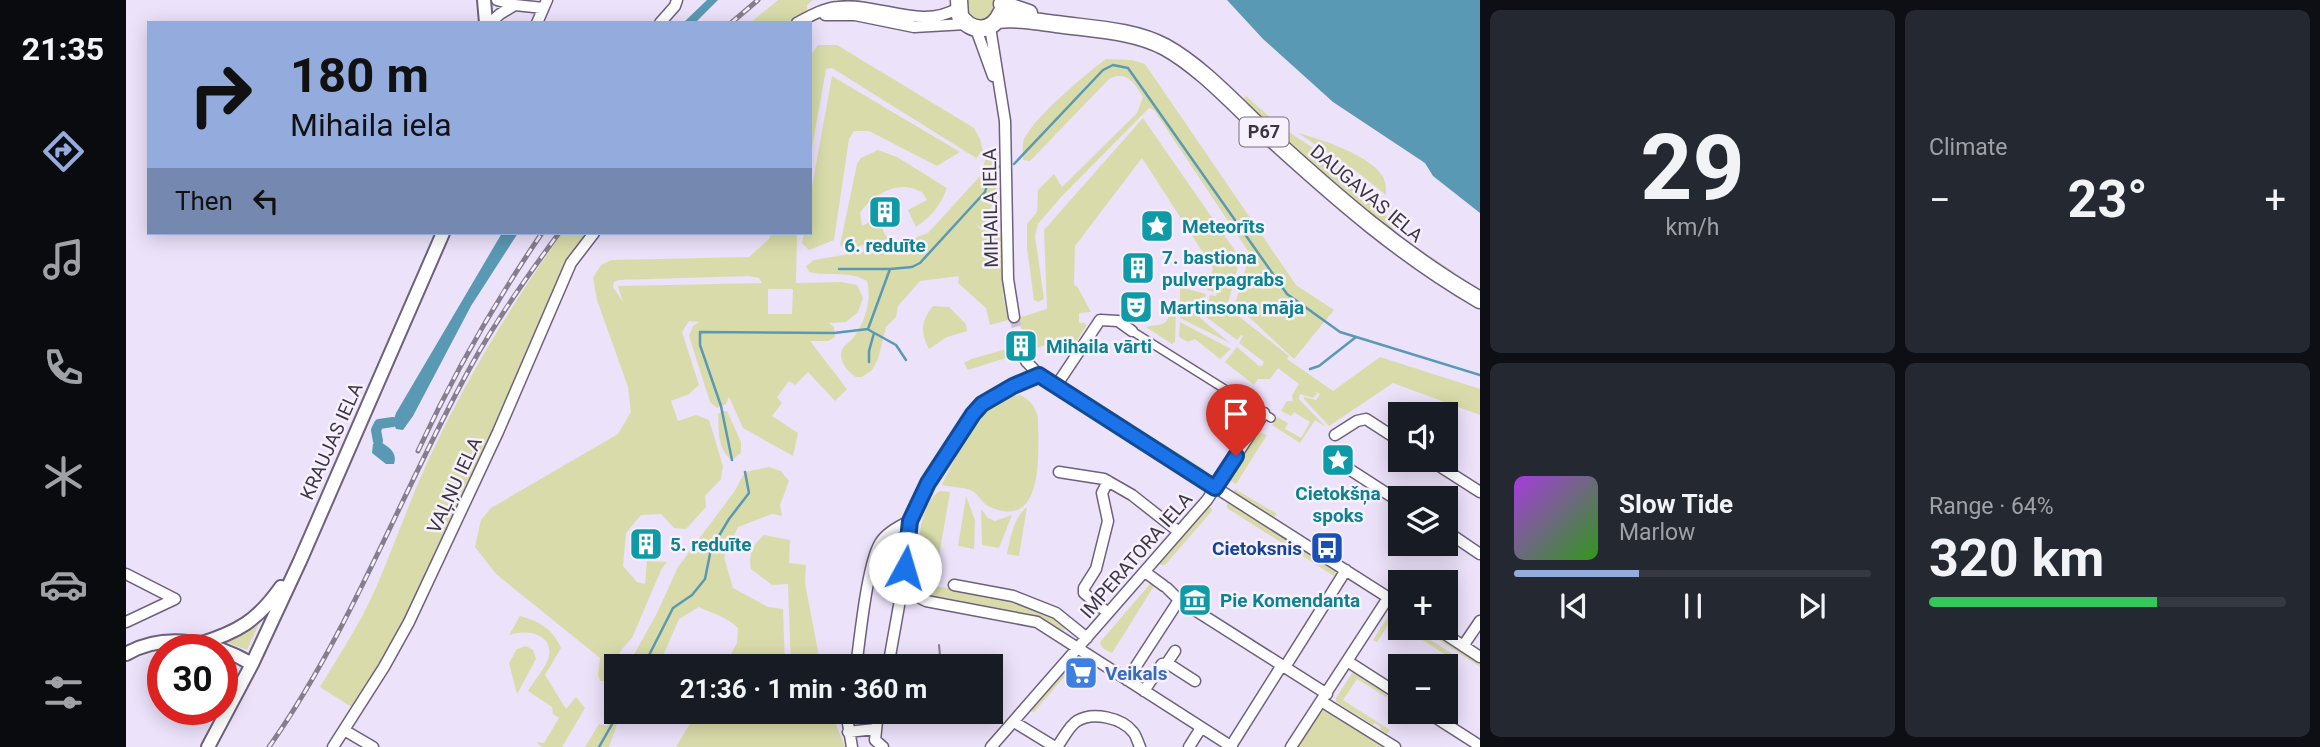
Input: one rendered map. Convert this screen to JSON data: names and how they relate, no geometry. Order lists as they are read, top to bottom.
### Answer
{
  "streets": {
    "main road": ["P67", "DAUGAVAS IELA"],
    "street": [
      "MIHAILA IELA",
      "KRAUJAS IELA",
      "VAĻŅU IELA",
      "IMPERATORA IELA"
    ]
  },
  "crossings": [
    ["DAUGAVAS IELA", "MIHAILA IELA"]
  ],
  "places": {
    "building": [
      "6. reduīte",
      "7. bastiona pulverpagrabs",
      "Mihaila vārti",
      "5. reduīte"
    ],
    "place": ["Meteorīts", "Cietokšņa spoks"],
    "theatre": ["Martinsona māja"],
    "bus stop": ["Cietoksnis"],
    "museum": ["Pie Komendanta"],
    "supermarket": ["Veikals"]
  },
  "page": {
    "tabs": "21:35",
    "tile": [
      ["29", "km/h"],
      "Climate",
      ["Range · 64%", "320 km"]
    ],
    "turn": ["180 m", "Mihaila iela"],
    "then": "Then",
    "heat": ["−", "23°", "+"],
    "map_buttons": ["+", "−"],
    "song": ["Slow Tide", "Marlow"],
    "limit": "30",
    "trip": "21:36 · 1 min · 360 m"
  }
}
